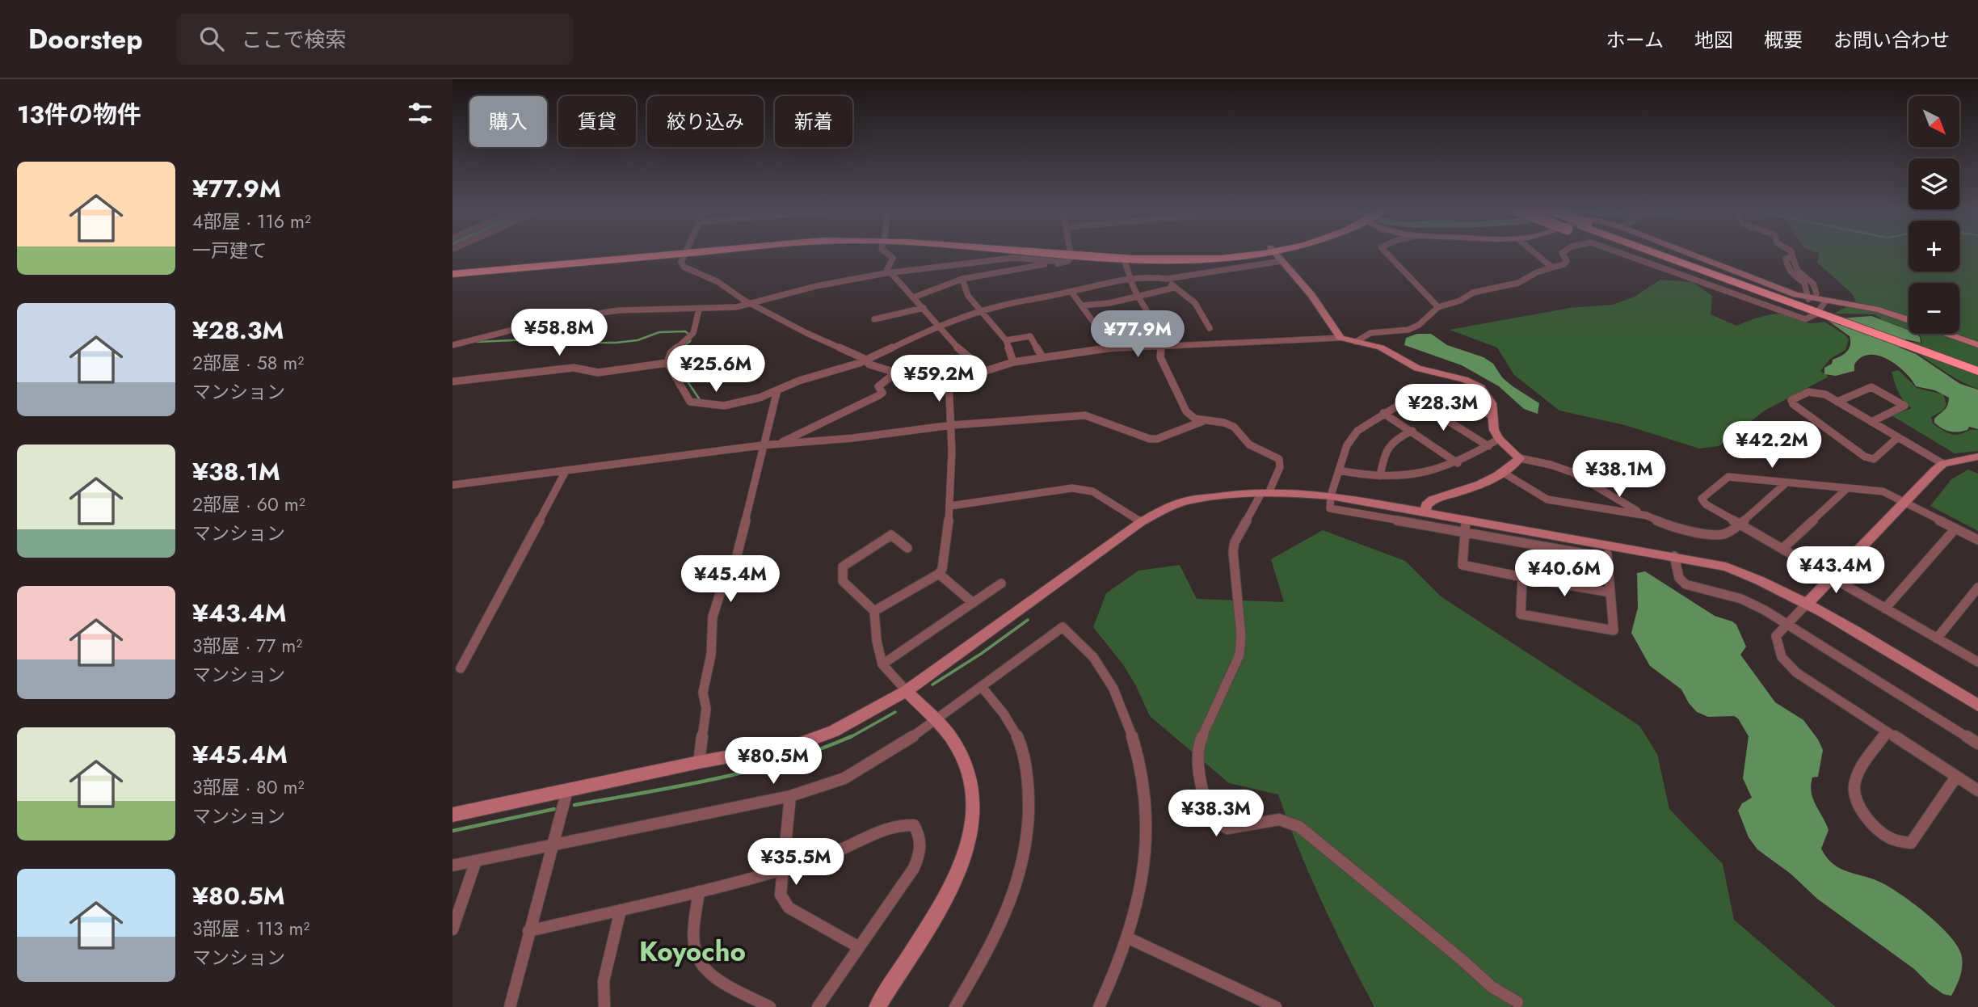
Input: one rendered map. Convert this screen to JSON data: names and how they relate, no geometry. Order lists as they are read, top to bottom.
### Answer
{
  "districts": ["Koyocho"],
  "north": "bottom right",
  "page": {
    "header": "Doorstep",
    "search": "ここで検索",
    "nav": [
      "ホーム",
      "地図",
      "概要",
      "お問い合わせ"
    ],
    "heading": "13件の物件",
    "map_buttons": ["+", "−"],
    "chip": [
      "購入",
      "賃貸",
      "絞り込み",
      "新着"
    ],
    "list": [
      {
        "name": "¥77.9M",
        "note": "4部屋 · 116 m² · 一戸建て"
      },
      {
        "name": "¥28.3M",
        "note": "2部屋 · 58 m² · マンション"
      },
      {
        "name": "¥38.1M",
        "note": "2部屋 · 60 m² · マンション"
      },
      {
        "name": "¥43.4M",
        "note": "3部屋 · 77 m² · マンション"
      },
      {
        "name": "¥45.4M",
        "note": "3部屋 · 80 m² · マンション"
      },
      {
        "name": "¥80.5M",
        "note": "3部屋 · 113 m² · マンション"
      }
    ],
    "price": [
      "¥58.8M",
      "¥77.9M",
      "¥25.6M",
      "¥59.2M",
      "¥28.3M",
      "¥42.2M",
      "¥38.1M",
      "¥43.4M",
      "¥40.6M",
      "¥45.4M",
      "¥80.5M",
      "¥38.3M",
      "¥35.5M"
    ]
  }
}
